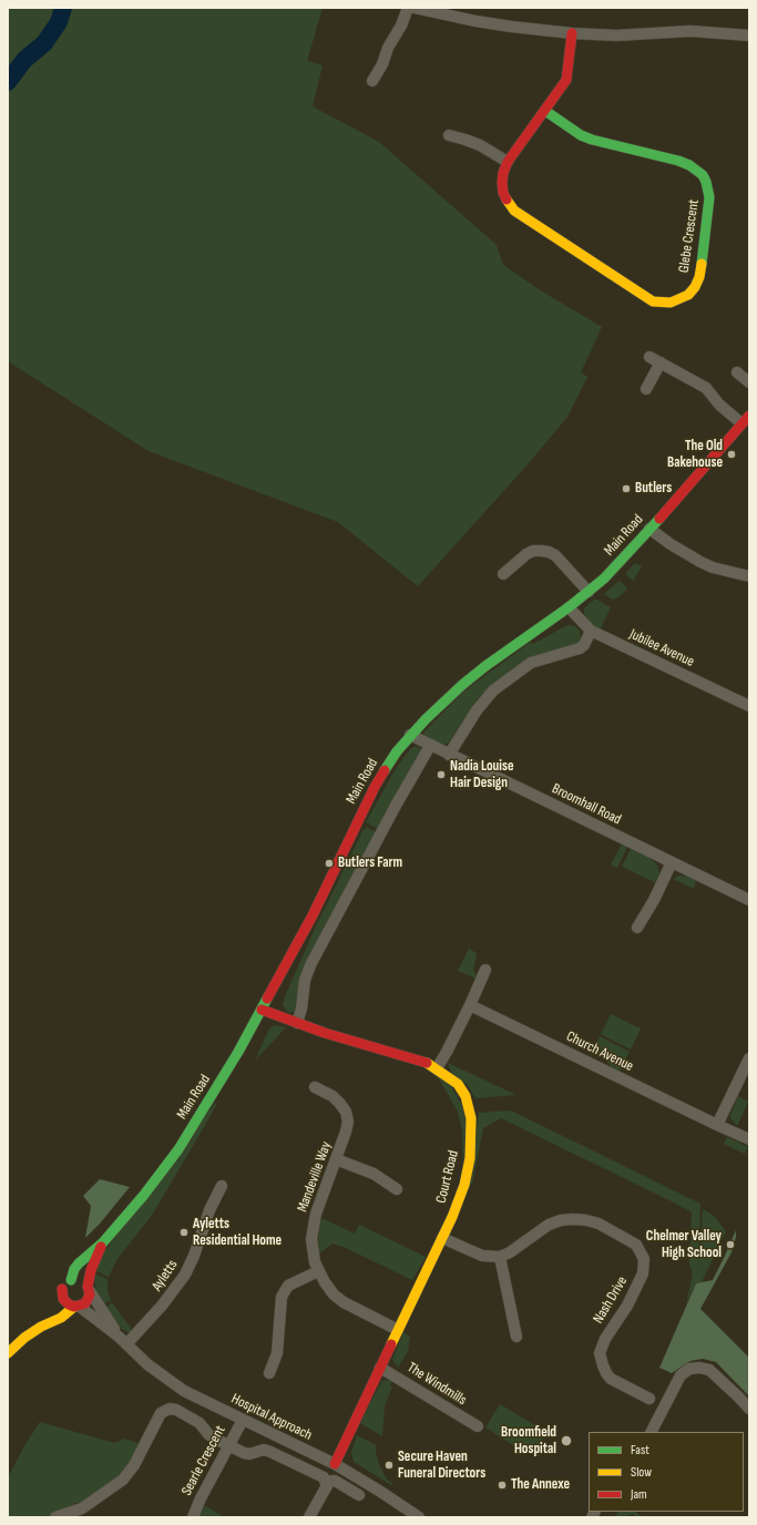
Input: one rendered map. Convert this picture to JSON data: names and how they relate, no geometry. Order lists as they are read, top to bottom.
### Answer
{
  "streets": {
    "main road": ["Glebe Crescent", "Main Road", "Court Road"],
    "street": [
      "Jubilee Avenue",
      "Broomhall Road",
      "Church Avenue",
      "Mandeville Way",
      "Ayletts",
      "Nash Drive",
      "The Windmills",
      "Hospital Approach",
      "Searle Crescent"
    ]
  },
  "crossings": [
    ["Main Road", "Jubilee Avenue"],
    ["Main Road", "Broomhall Road"],
    ["Main Road", "Court Road"],
    ["Main Road", "Hospital Approach"],
    ["Mandeville Way", "Court Road"],
    ["Court Road", "The Windmills"],
    ["Court Road", "Hospital Approach"],
    ["Ayletts", "Hospital Approach"],
    ["Hospital Approach", "Searle Crescent"]
  ],
  "places": [
    "The Old Bakehouse",
    "Butlers",
    "Nadia Louise Hair Design",
    "Butlers Farm",
    "Ayletts Residential Home",
    "Chelmer Valley High School",
    "Broomfield Hospital",
    "Secure Haven Funeral Directors",
    "The Annexe"
  ],
  "legend": ["Fast", "Slow", "Jam"]
}
